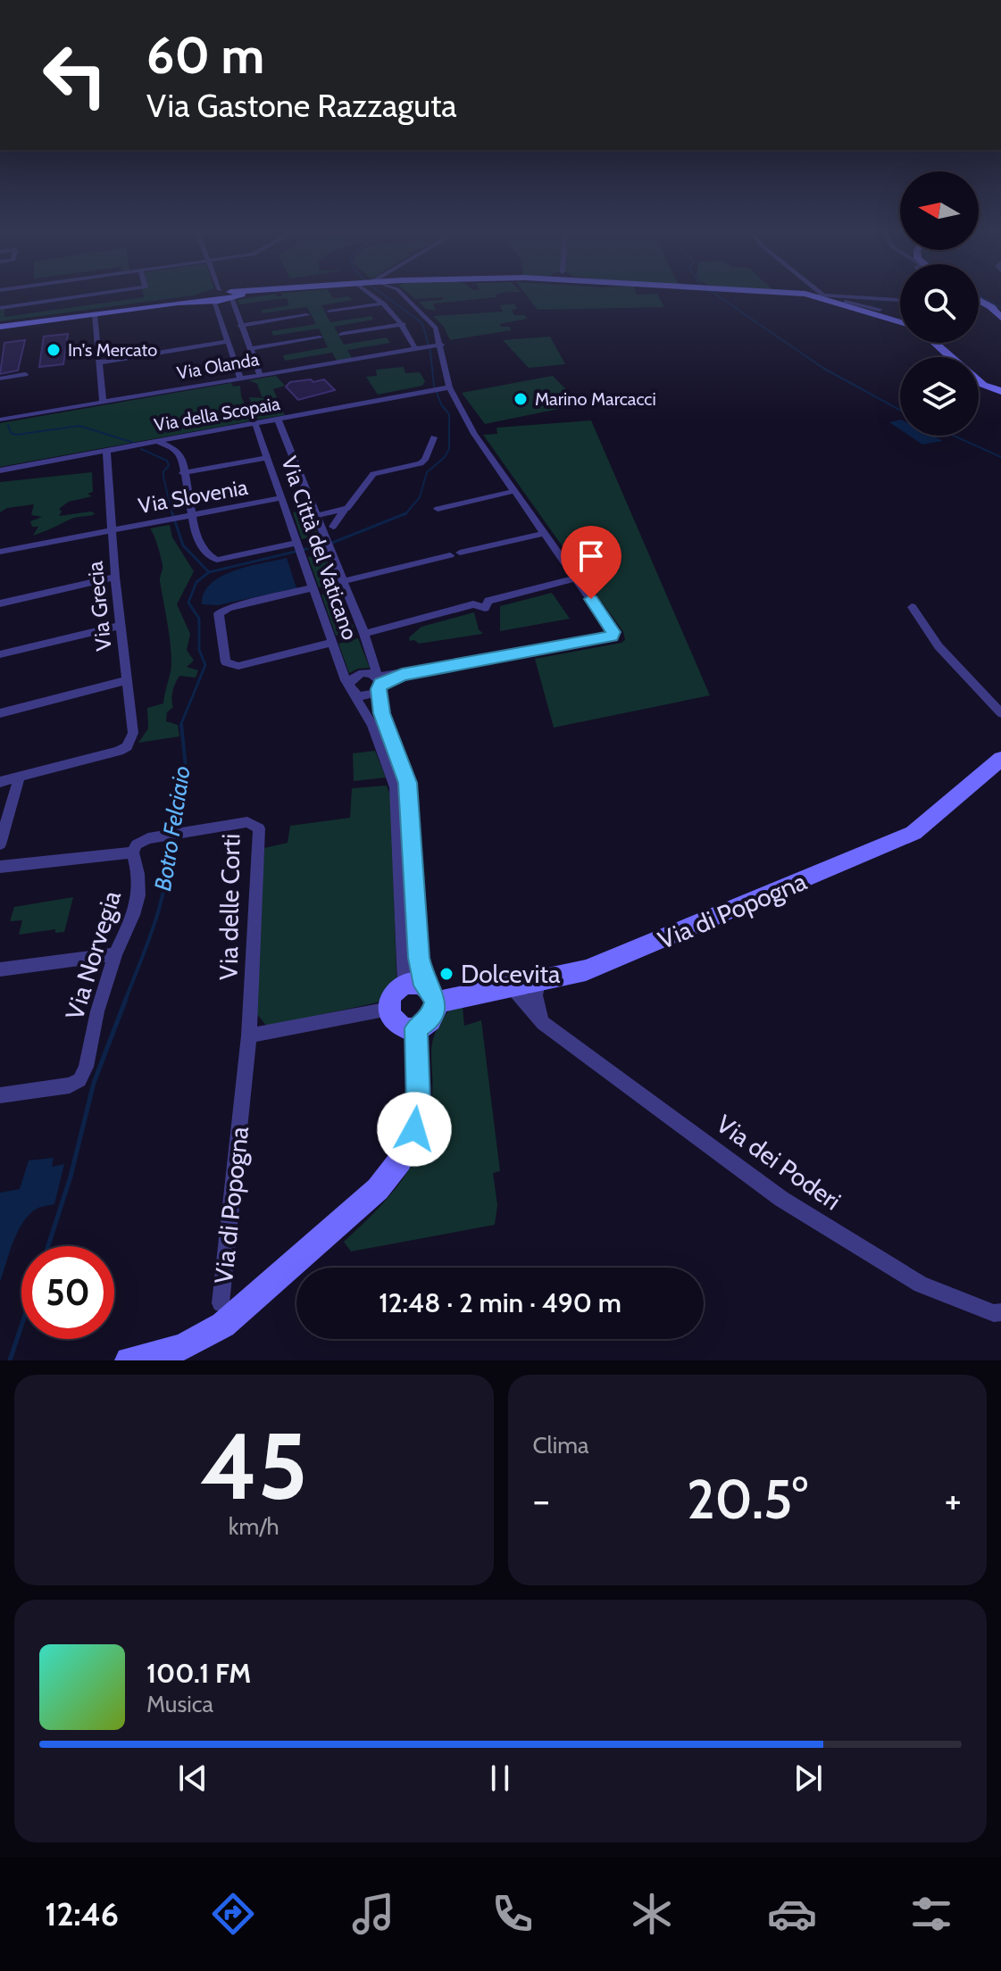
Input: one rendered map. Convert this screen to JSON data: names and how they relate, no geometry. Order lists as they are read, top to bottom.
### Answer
{
  "streets": {
    "street": [
      "Via Olanda",
      "Via della Scopaia",
      "Via Slovenia",
      "Via Città del Vaticano",
      "Via Grecia",
      "Via delle Corti",
      "Via di Popogna",
      "Via Norvegia",
      "Via dei Poderi"
    ]
  },
  "crossings": [
    ["Via della Scopaia", "Via Città del Vaticano"],
    ["Via della Scopaia", "Via Grecia"],
    ["Via Slovenia", "Via Città del Vaticano"],
    ["Via Slovenia", "Via Grecia"],
    ["Via Città del Vaticano", "Via di Popogna"],
    ["Via delle Corti", "Via di Popogna"],
    ["Via delle Corti", "Via Norvegia"],
    ["Via di Popogna", "Via dei Poderi"]
  ],
  "water": ["Botro Felciaio"],
  "places": ["In's Mercato", "Marino Marcacci", "Dolcevita"],
  "north": "left",
  "page": {
    "turn": ["60 m", "Via Gastone Razzaguta"],
    "limit": "50",
    "trip": "12:48 · 2 min · 490 m",
    "tile": [
      ["45", "km/h"],
      "Clima"
    ],
    "heat": ["−", "20.5°", "+"],
    "song": ["100.1 FM", "Musica"],
    "tabs": "12:46"
  }
}
